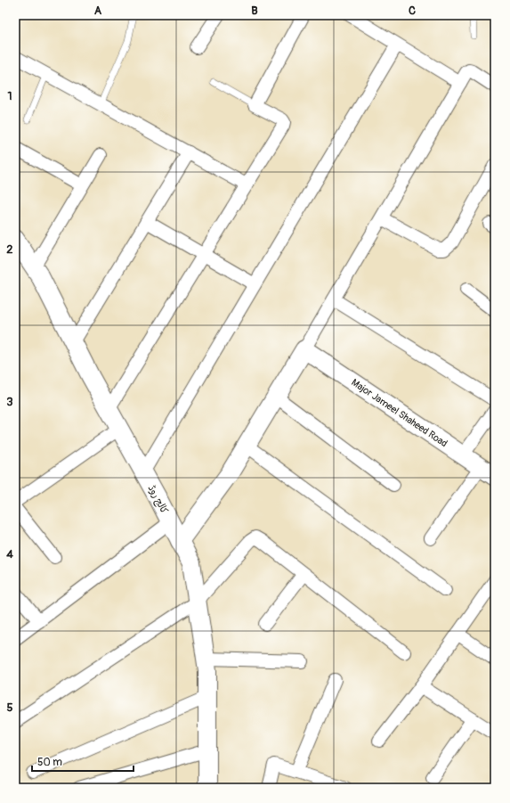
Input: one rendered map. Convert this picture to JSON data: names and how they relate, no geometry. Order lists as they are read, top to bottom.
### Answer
{
  "streets": {
    "street": ["Major Jameel Shaheed Road", "کالج روڈ"]
  },
  "scale_bar": "50 m",
  "grid": {
    "columns": ["A", "B", "C"],
    "rows": [
      "1",
      "2",
      "3",
      "4",
      "5"
    ]
  }
}
